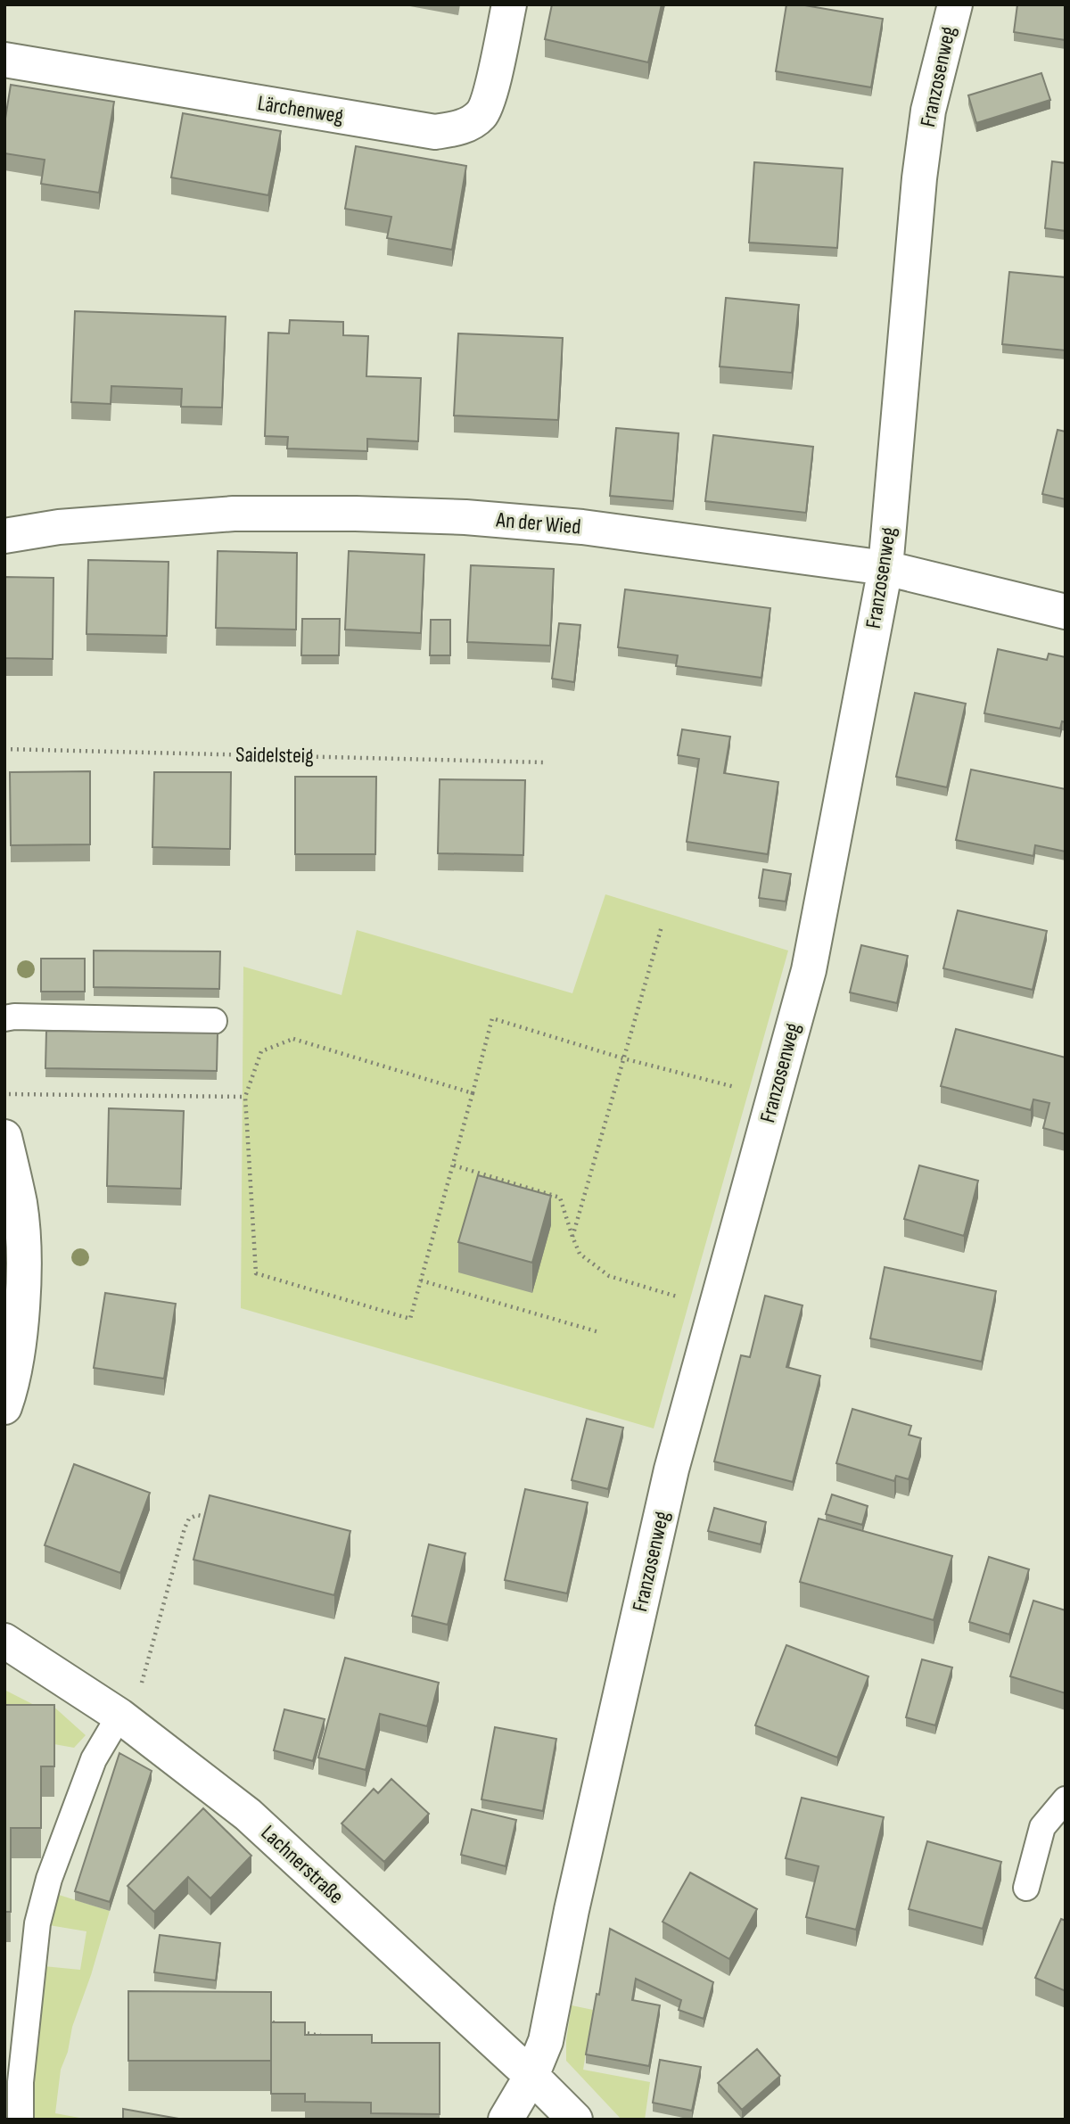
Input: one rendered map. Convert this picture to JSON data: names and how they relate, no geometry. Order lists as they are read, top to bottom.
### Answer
{
  "streets": {
    "street": [
      "Franzosenweg",
      "Lärchenweg",
      "An der Wied",
      "Lachnerstraße"
    ],
    "path": ["Saidelsteig"]
  },
  "crossings": [
    ["Franzosenweg", "An der Wied"],
    ["Franzosenweg", "Lachnerstraße"]
  ]
}
